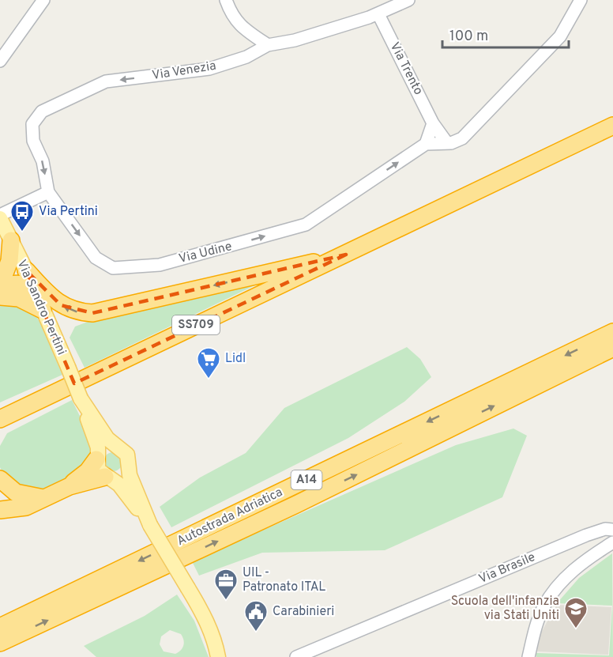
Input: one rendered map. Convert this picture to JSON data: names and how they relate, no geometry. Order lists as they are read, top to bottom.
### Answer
{
  "streets": {
    "highway": ["SS709", "A14", "Autostrada Adriatica"],
    "main road": ["Via Sandro Pertini"],
    "street": [
      "Via Trento",
      "Via Venezia",
      "Via Udine",
      "Via Brasile"
    ]
  },
  "crossings": [
    ["Via Trento", "Via Venezia"],
    ["Via Venezia", "Via Udine"]
  ],
  "one_way": ["Via Venezia", "Via Udine"],
  "places": {
    "bus stop": ["Via Pertini"],
    "supermarket": ["Lidl"],
    "office": ["UIL - Patronato ITAL"],
    "school or university": ["Scuola dell'infanzia via Stati Uniti"],
    "public building": ["Carabinieri"]
  },
  "scale_bar": "100 m"
}
